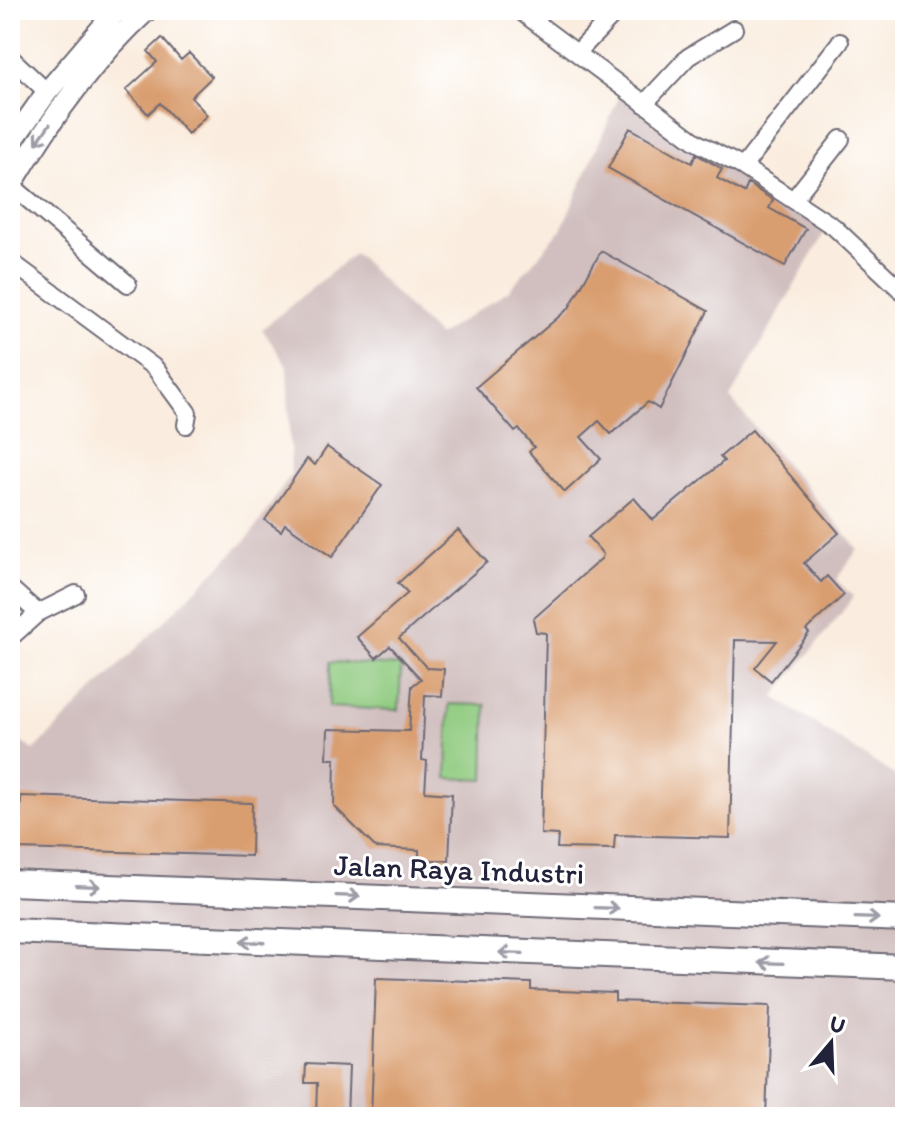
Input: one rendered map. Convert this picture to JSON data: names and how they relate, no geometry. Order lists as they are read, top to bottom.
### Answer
{
  "streets": {
    "main road": ["Jalan Raya Industri"]
  },
  "north": "top"
}
